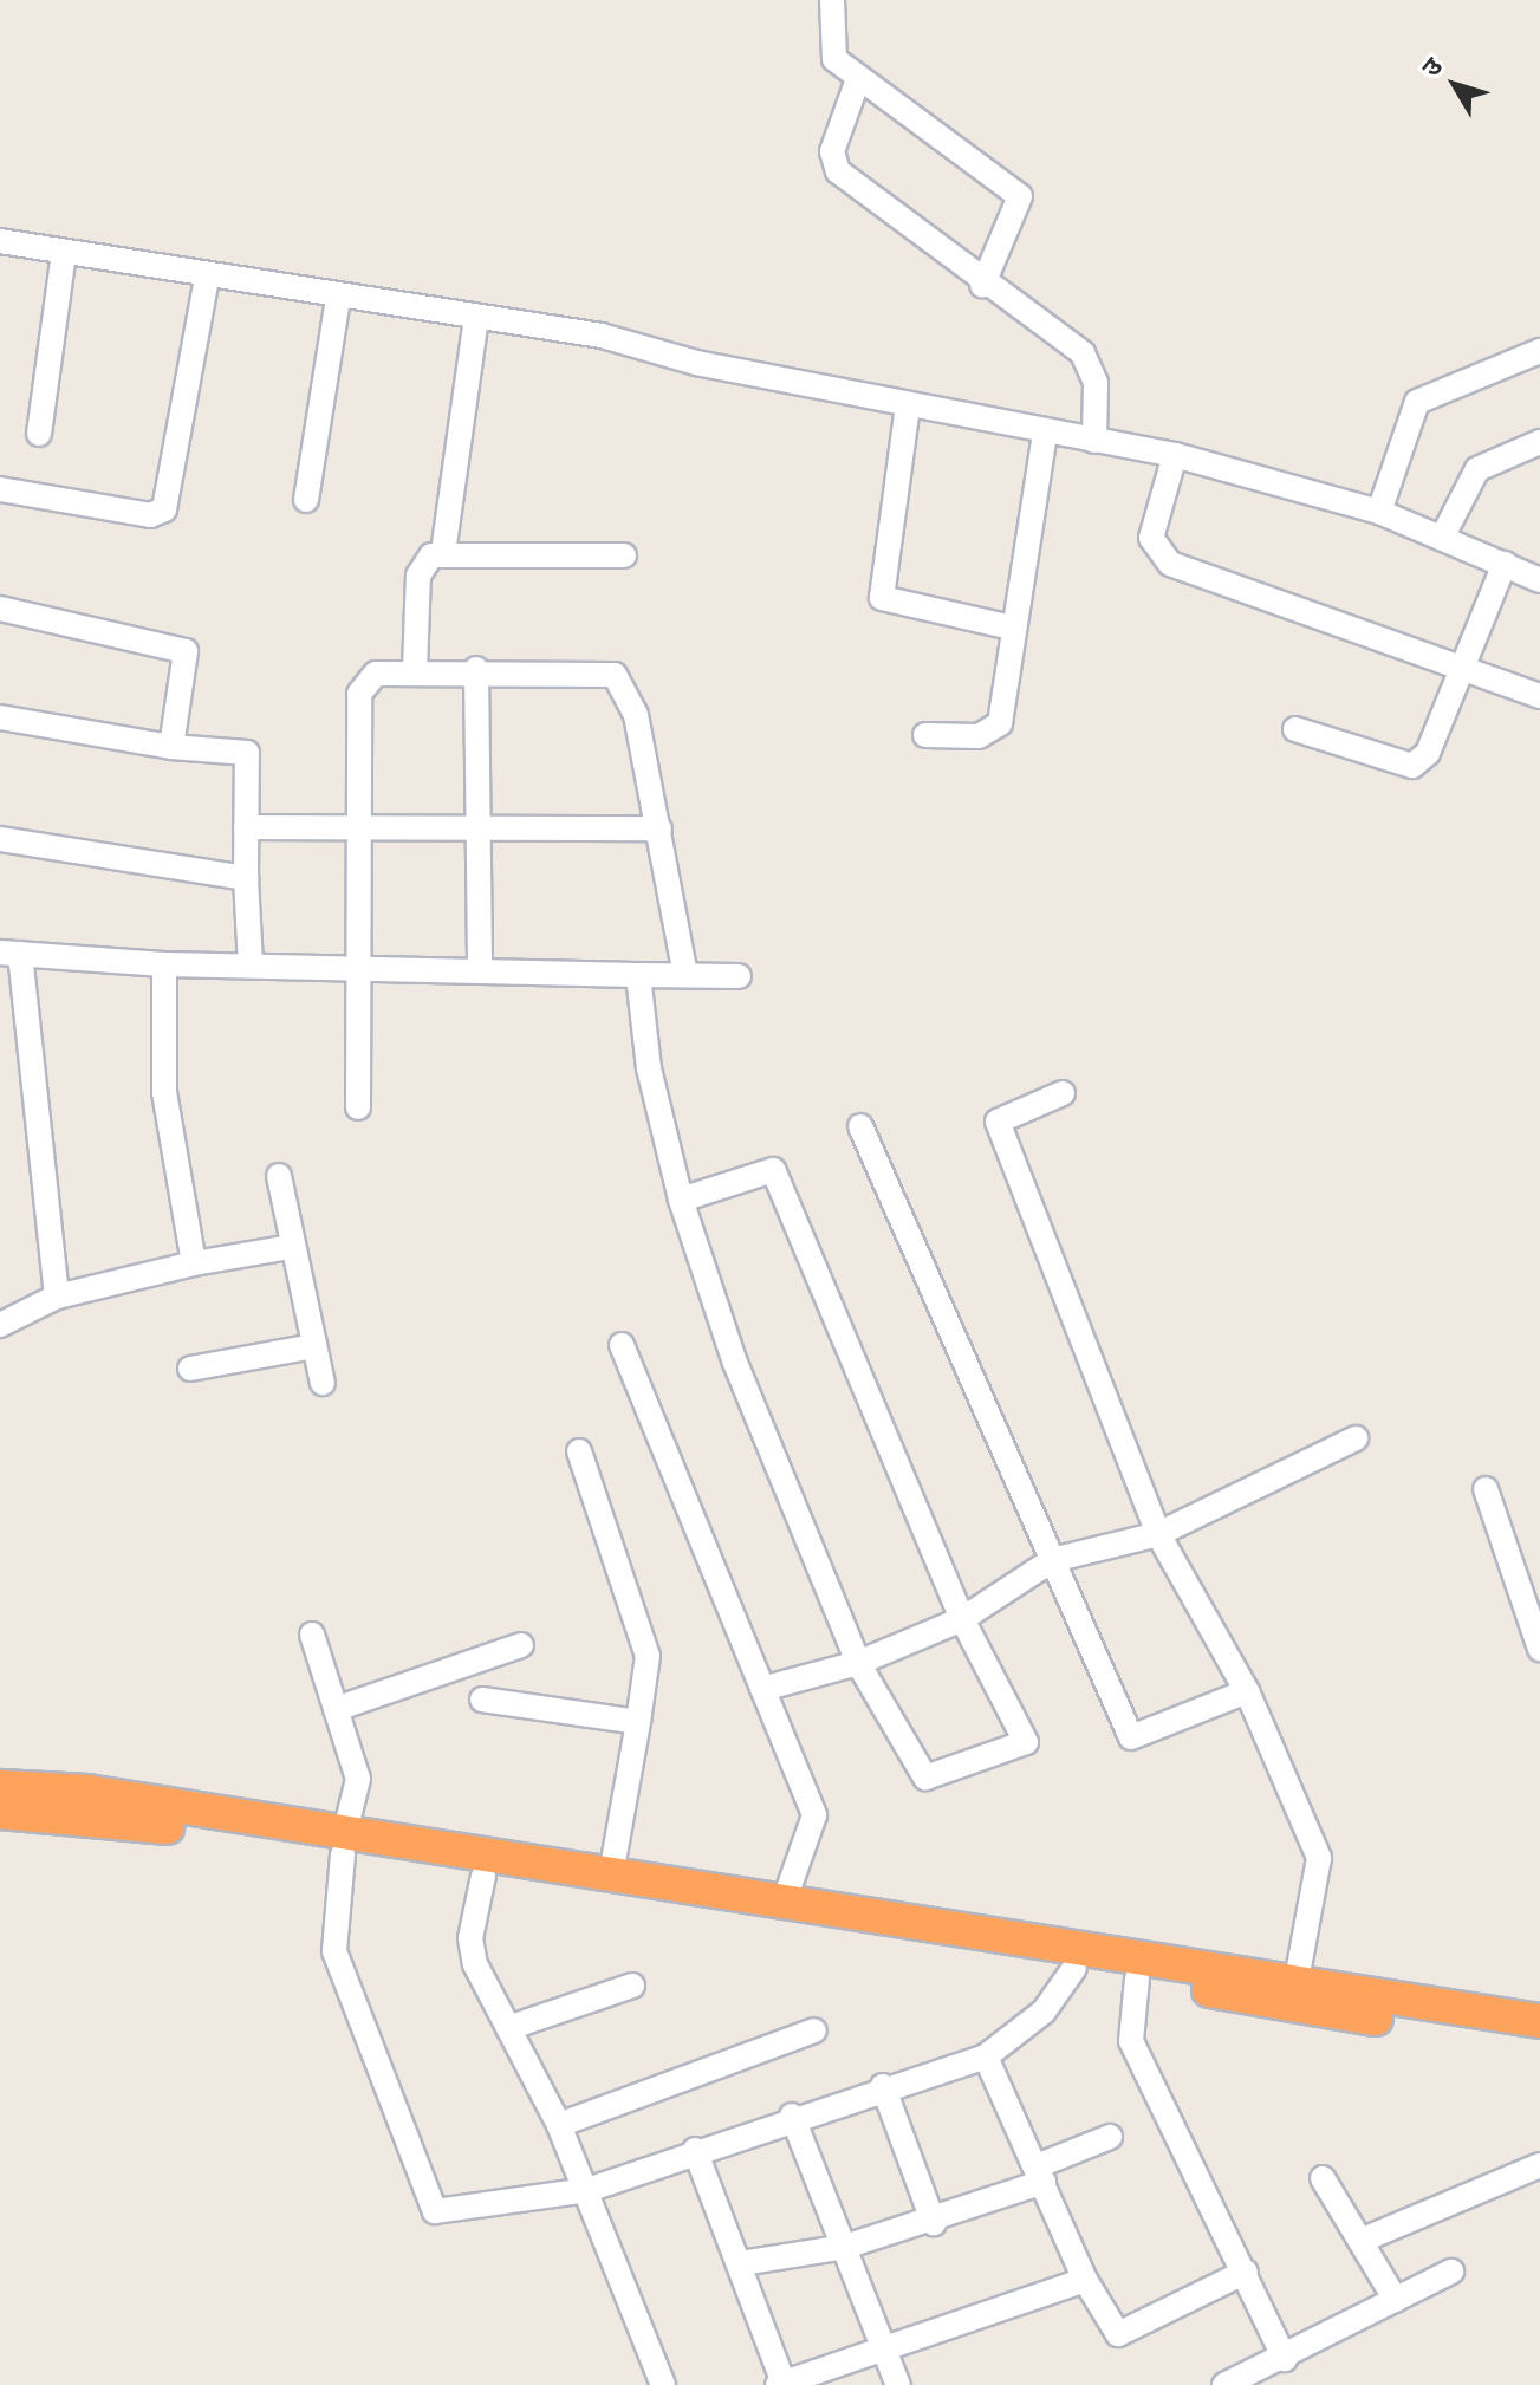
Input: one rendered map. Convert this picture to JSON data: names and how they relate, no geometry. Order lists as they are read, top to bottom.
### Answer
{
  "north": "top left"
}
